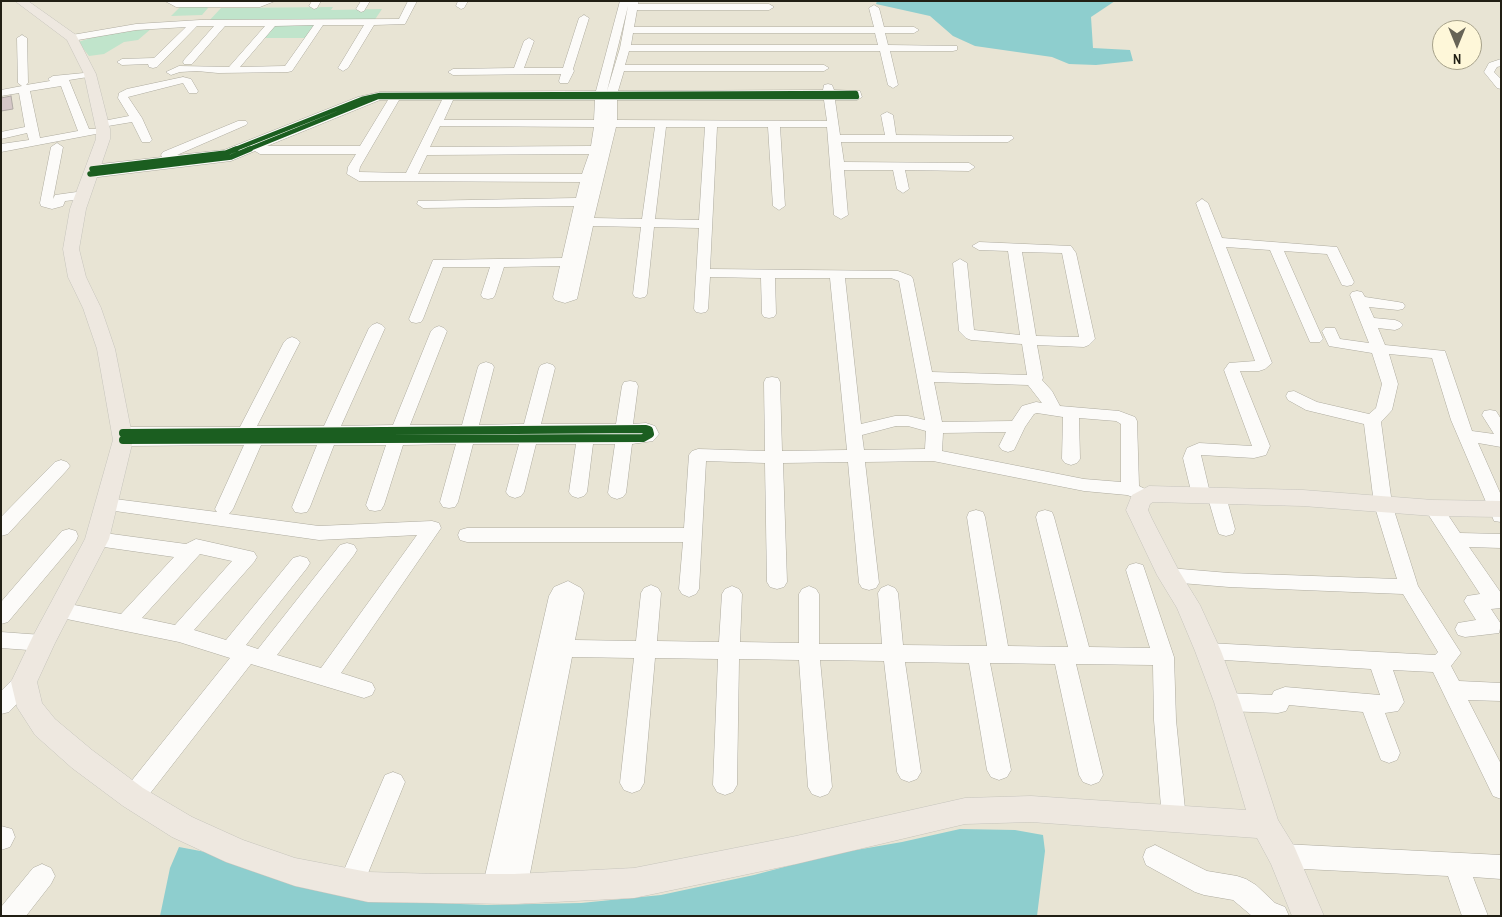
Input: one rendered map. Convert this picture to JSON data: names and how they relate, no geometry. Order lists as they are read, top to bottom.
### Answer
{
  "north": "bottom"
}
